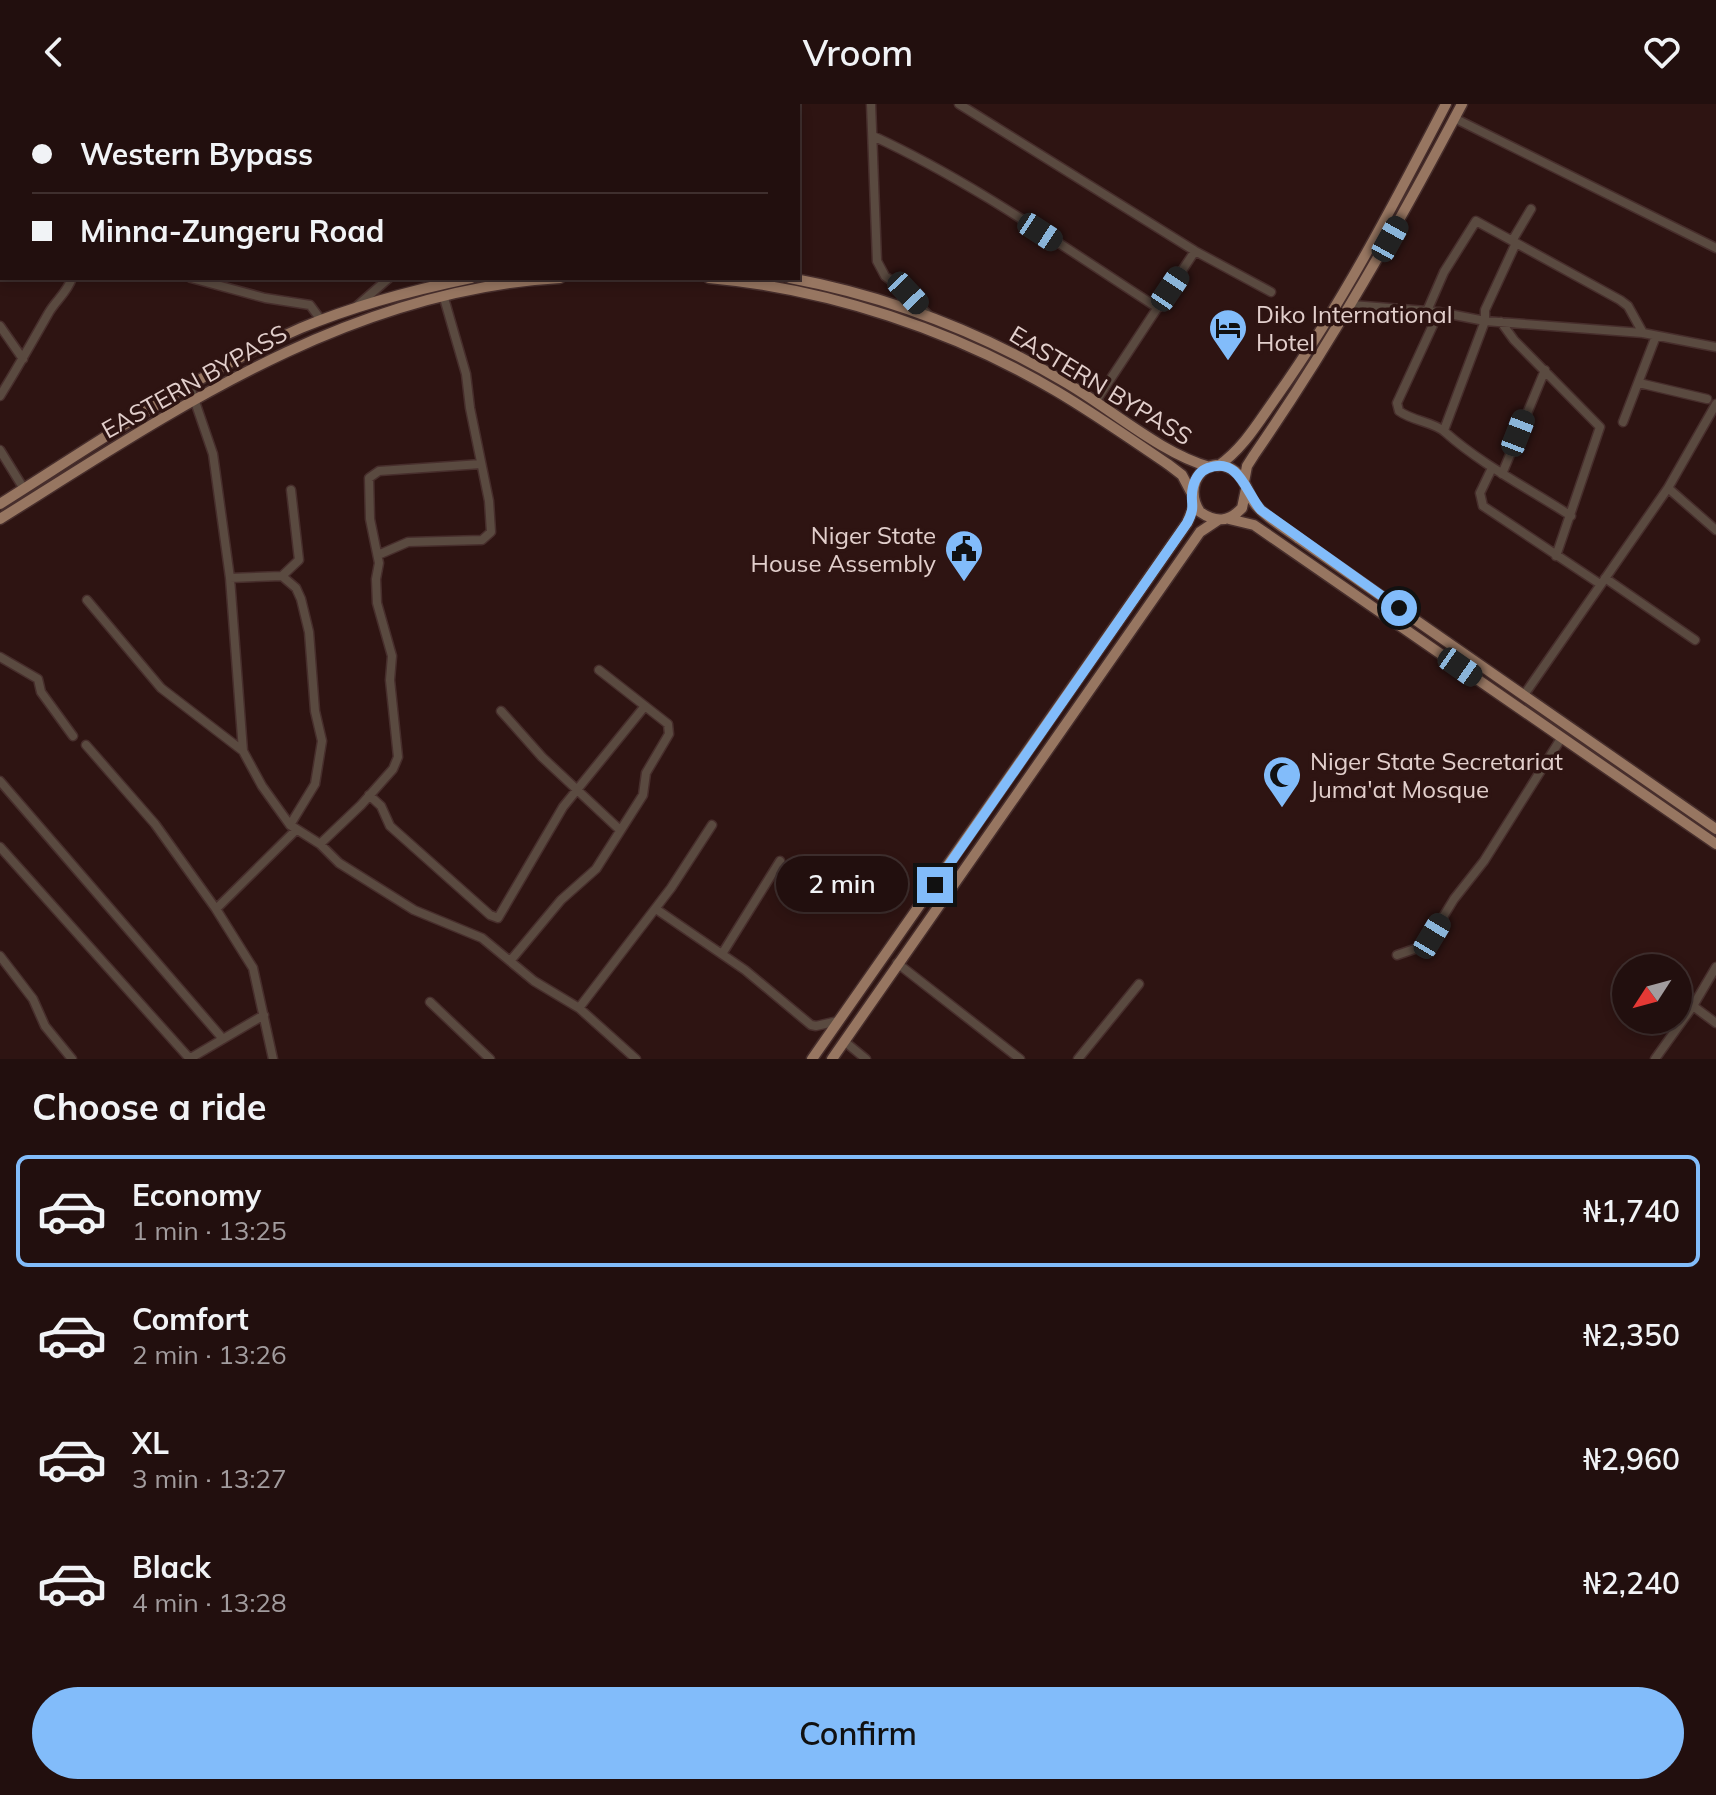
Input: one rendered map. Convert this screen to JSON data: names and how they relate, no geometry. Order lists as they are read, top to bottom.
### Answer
{
  "streets": {
    "main road": ["EASTERN BYPASS"]
  },
  "places": {
    "hotel": ["Diko International Hotel"],
    "public building": ["Niger State House Assembly"],
    "mosque": ["Niger State Secretariat Juma'at Mosque"]
  },
  "north": "bottom left",
  "page": {
    "header": "Vroom",
    "banner": ["Western Bypass", "Minna-Zungeru Road"],
    "bubble": "2 min",
    "heading": "Choose a ride",
    "list": [
      {
        "name": "Economy",
        "note": "1 min · 13:25",
        "value": "₦1,740"
      },
      {
        "name": "Comfort",
        "note": "2 min · 13:26",
        "value": "₦2,350"
      },
      {
        "name": "XL",
        "note": "3 min · 13:27",
        "value": "₦2,960"
      },
      {
        "name": "Black",
        "note": "4 min · 13:28",
        "value": "₦2,240"
      }
    ],
    "buttons": "Confirm"
  }
}
